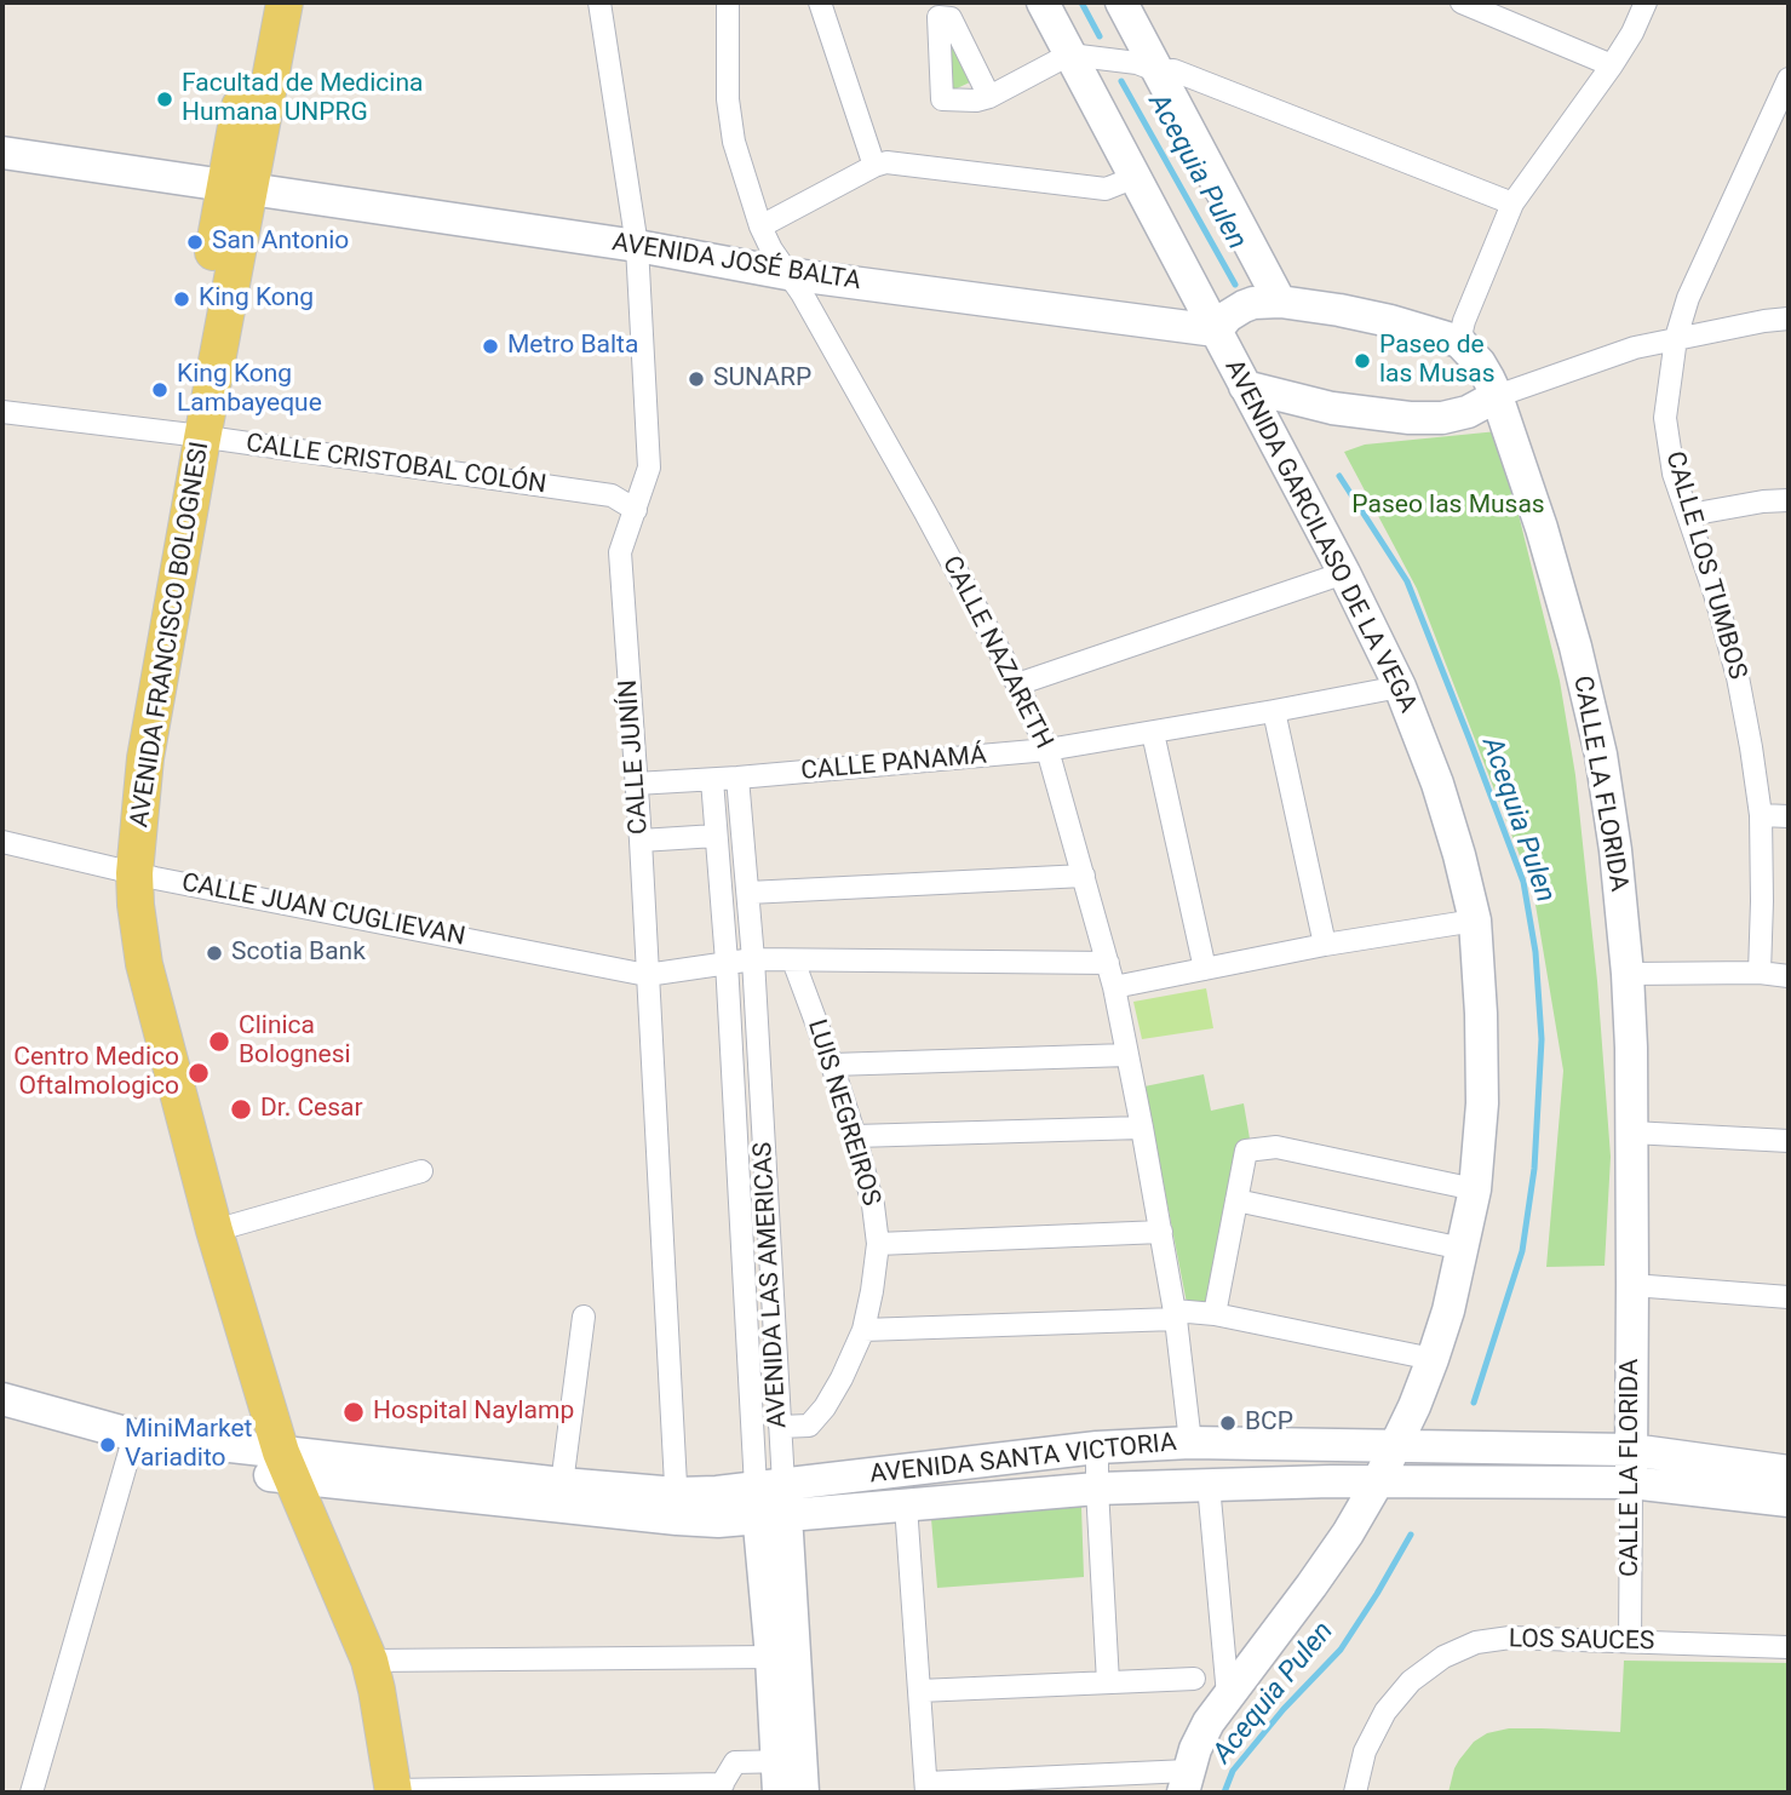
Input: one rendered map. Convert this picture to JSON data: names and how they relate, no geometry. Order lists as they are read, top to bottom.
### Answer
{
  "streets": {
    "main road": ["AVENIDA FRANCISCO BOLOGNESI"],
    "street": [
      "AVENIDA JOSÉ BALTA",
      "CALLE CRISTOBAL COLÓN",
      "AVENIDA GARCILASO DE LA VEGA",
      "CALLE LOS TUMBOS",
      "CALLE NAZARETH",
      "CALLE JUNÍN",
      "CALLE PANAMÁ",
      "CALLE LA FLORIDA",
      "CALLE JUAN CUGLIEVAN",
      "LUIS NEGREIROS",
      "AVENIDA LAS AMERICAS",
      "AVENIDA SANTA VICTORIA",
      "LOS SAUCES"
    ]
  },
  "crossings": [
    ["AVENIDA JOSÉ BALTA", "AVENIDA GARCILASO DE LA VEGA"],
    ["AVENIDA JOSÉ BALTA", "AVENIDA FRANCISCO BOLOGNESI"],
    ["AVENIDA JOSÉ BALTA", "CALLE NAZARETH"],
    ["AVENIDA JOSÉ BALTA", "CALLE JUNÍN"],
    ["CALLE CRISTOBAL COLÓN", "AVENIDA FRANCISCO BOLOGNESI"],
    ["CALLE CRISTOBAL COLÓN", "CALLE JUNÍN"],
    ["AVENIDA GARCILASO DE LA VEGA", "CALLE PANAMÁ"],
    ["AVENIDA GARCILASO DE LA VEGA", "AVENIDA SANTA VICTORIA"],
    ["AVENIDA FRANCISCO BOLOGNESI", "CALLE JUAN CUGLIEVAN"],
    ["AVENIDA FRANCISCO BOLOGNESI", "AVENIDA SANTA VICTORIA"],
    ["CALLE NAZARETH", "CALLE PANAMÁ"],
    ["CALLE NAZARETH", "AVENIDA SANTA VICTORIA"],
    ["CALLE JUNÍN", "CALLE PANAMÁ"],
    ["CALLE JUNÍN", "CALLE JUAN CUGLIEVAN"],
    ["CALLE JUNÍN", "AVENIDA SANTA VICTORIA"],
    ["CALLE PANAMÁ", "AVENIDA LAS AMERICAS"],
    ["CALLE LA FLORIDA", "AVENIDA SANTA VICTORIA"],
    ["CALLE LA FLORIDA", "LOS SAUCES"],
    ["LUIS NEGREIROS", "AVENIDA LAS AMERICAS"],
    ["AVENIDA LAS AMERICAS", "AVENIDA SANTA VICTORIA"]
  ],
  "water": ["Acequia Pulen"],
  "parks": ["Paseo las Musas"],
  "places": [
    "Facultad de Medicina Humana UNPRG",
    "San Antonio",
    "King Kong",
    "Metro Balta",
    "Paseo de las Musas",
    "SUNARP",
    "King Kong Lambayeque",
    "Scotia Bank",
    "Clinica Bolognesi",
    "Centro Medico Oftalmologico",
    "Dr. Cesar",
    "Hospital Naylamp",
    "BCP",
    "MiniMarket Variadito"
  ]
}
